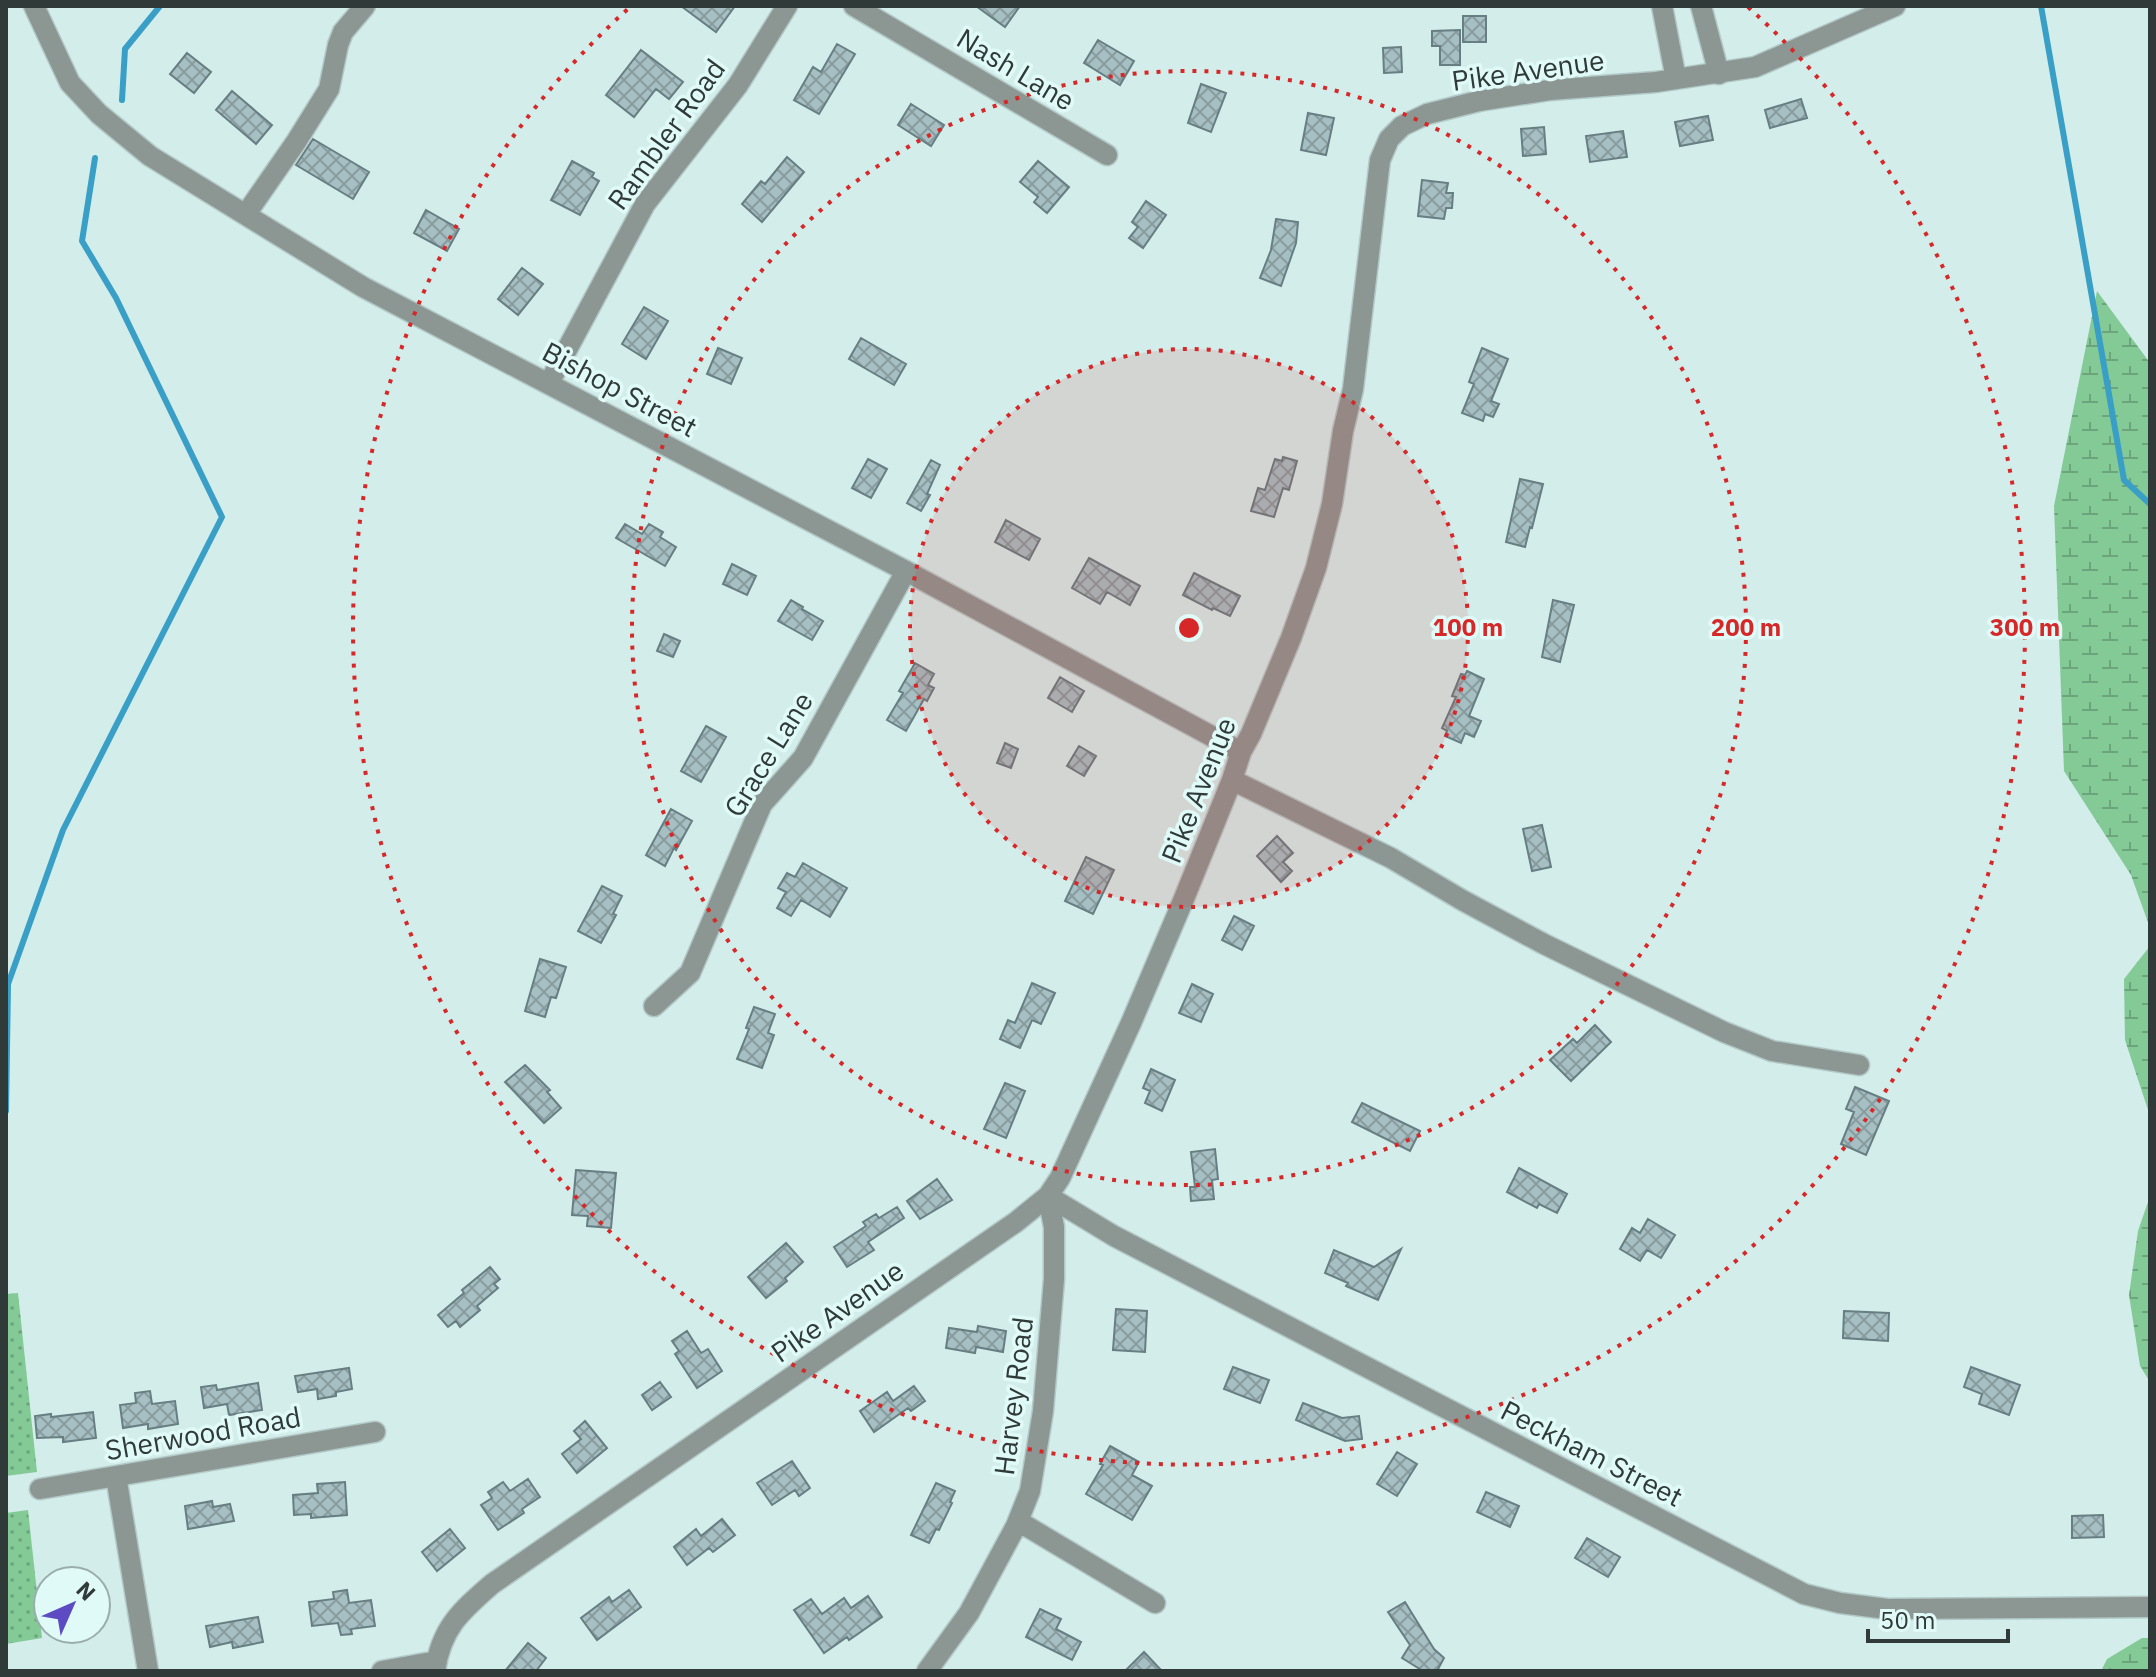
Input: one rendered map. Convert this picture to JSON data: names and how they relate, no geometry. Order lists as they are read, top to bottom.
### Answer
{
  "streets": {
    "street": [
      "Nash Lane",
      "Pike Avenue",
      "Rambler Road",
      "Bishop Street",
      "Grace Lane",
      "Harvey Road",
      "Sherwood Road",
      "Peckham Street"
    ]
  },
  "crossings": [
    ["Pike Avenue", "Bishop Street"],
    ["Pike Avenue", "Harvey Road"],
    ["Pike Avenue", "Peckham Street"],
    ["Rambler Road", "Bishop Street"],
    ["Bishop Street", "Grace Lane"],
    ["Harvey Road", "Peckham Street"]
  ],
  "scale_bar": "50 m",
  "north": "top right",
  "rings": ["100 m", "200 m", "300 m"]
}
